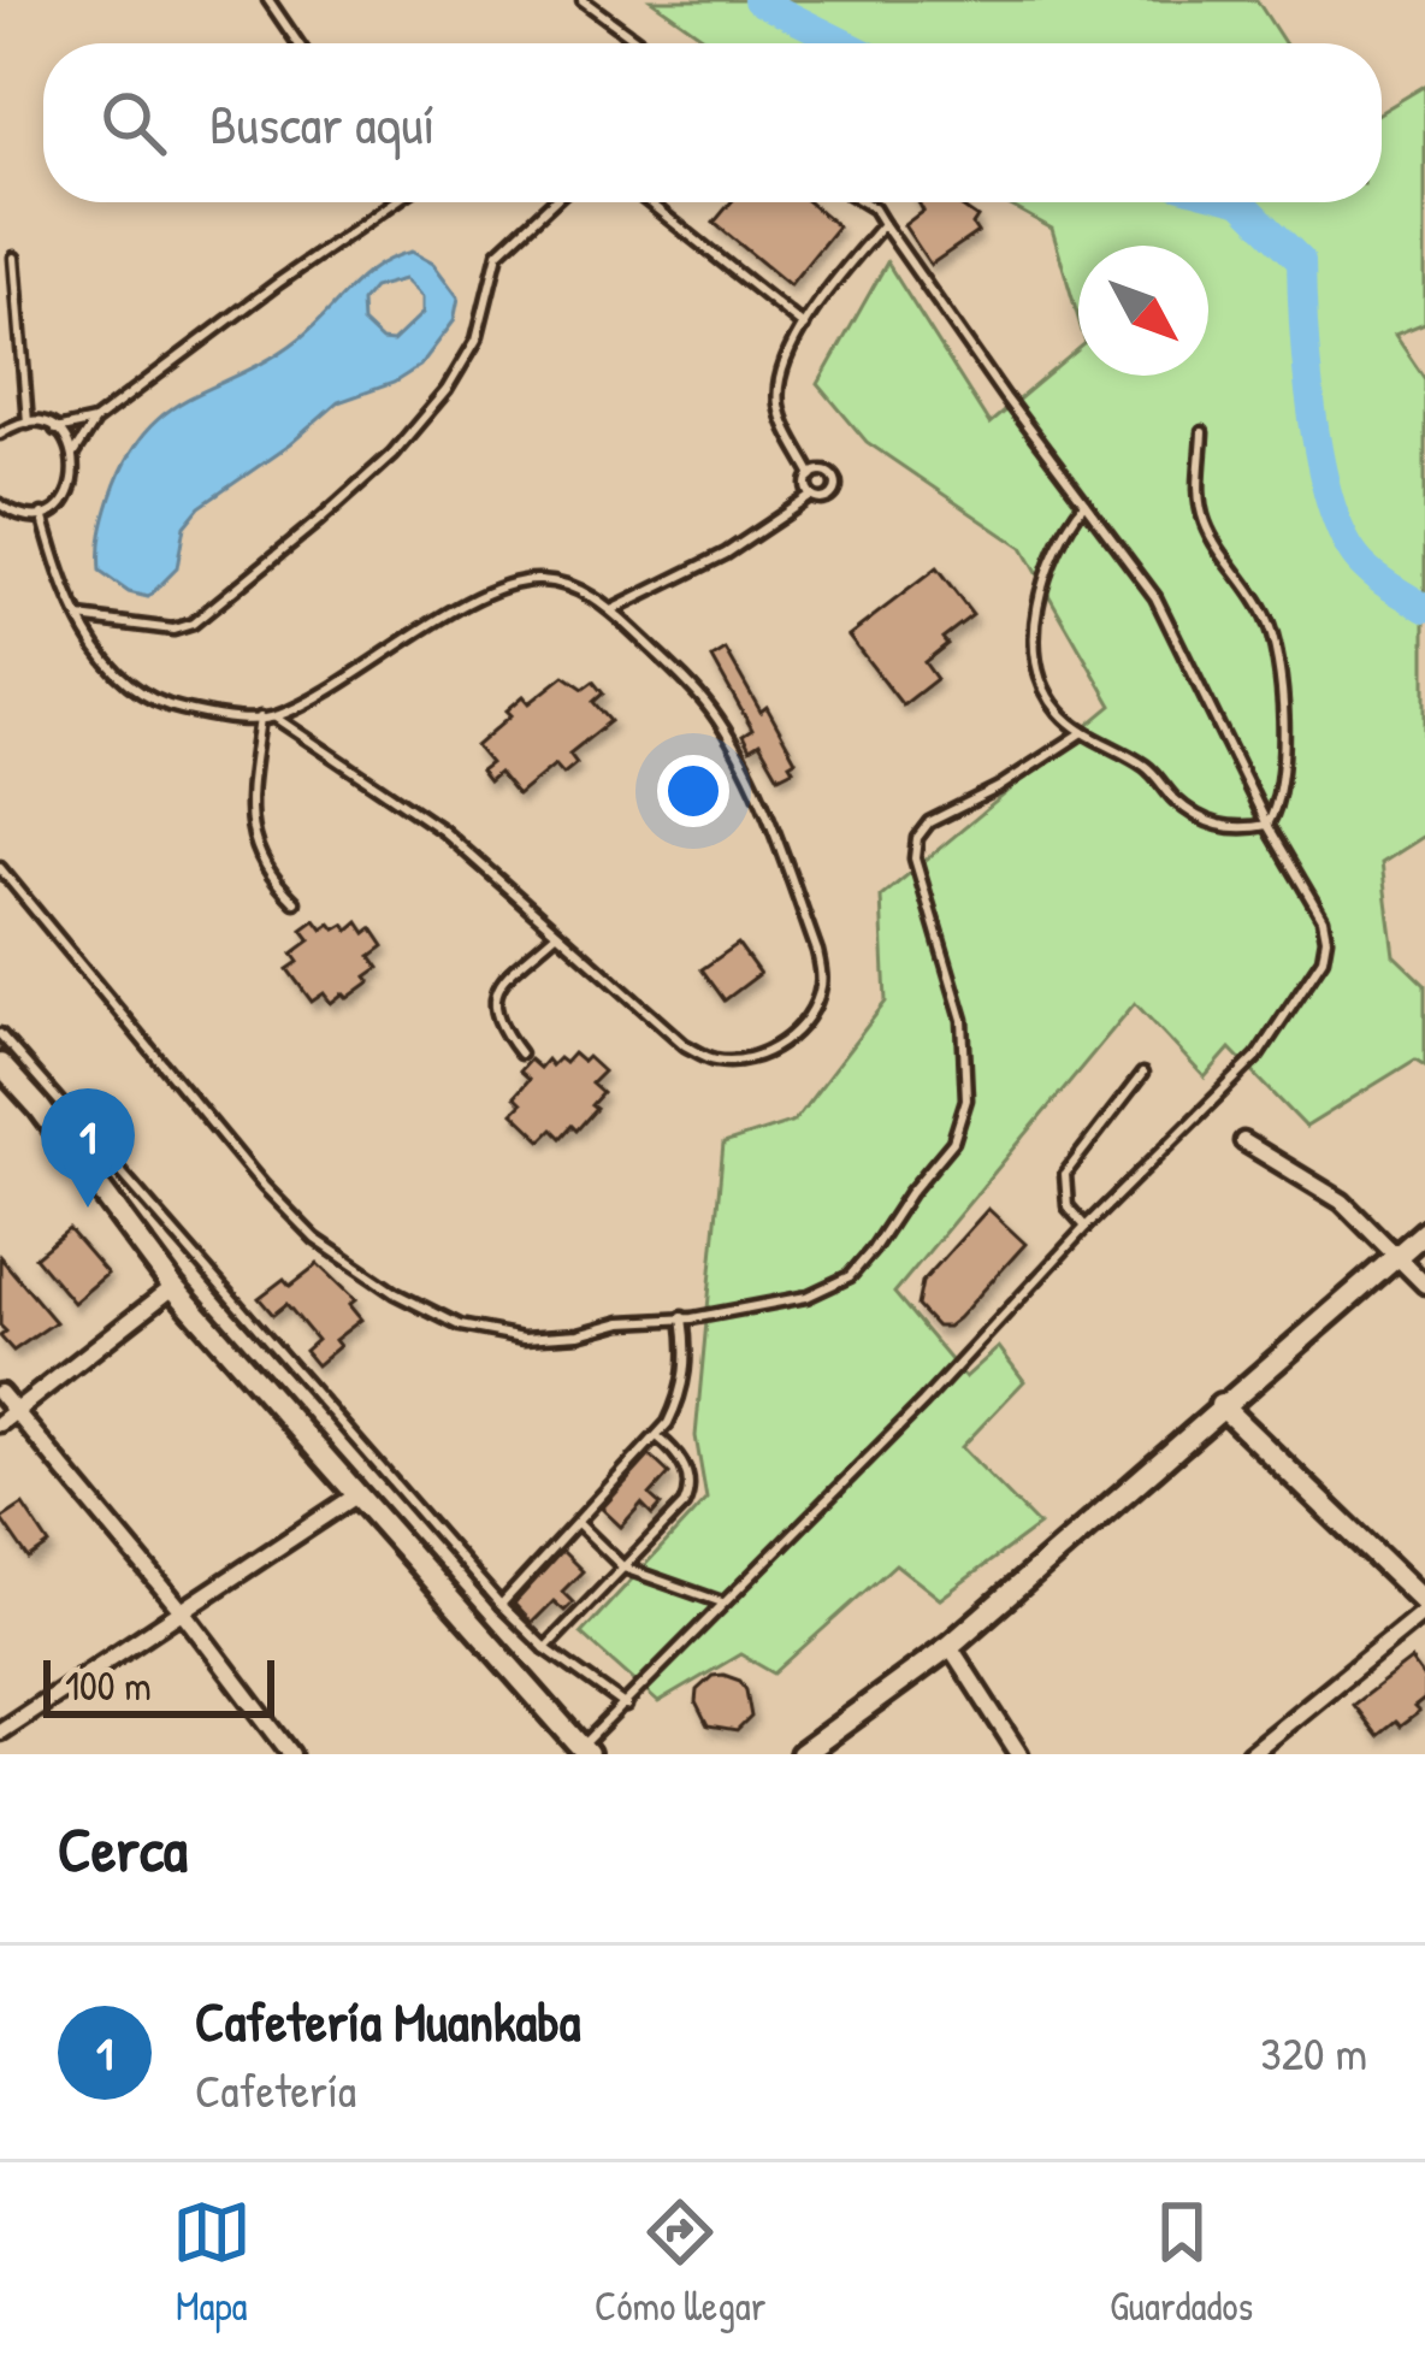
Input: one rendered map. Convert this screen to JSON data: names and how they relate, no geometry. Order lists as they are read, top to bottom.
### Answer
{
  "scale_bar": "100 m",
  "north": "bottom right",
  "page": {
    "search": "Buscar aquí",
    "pins": "1",
    "scale": "100 m",
    "heading": "Cerca",
    "list": [
      {
        "mark": "1",
        "name": "Cafetería Muankaba",
        "note": "Cafetería",
        "value": "320 m"
      }
    ],
    "nav": ["Mapa", "Cómo llegar", "Guardados"]
  }
}
